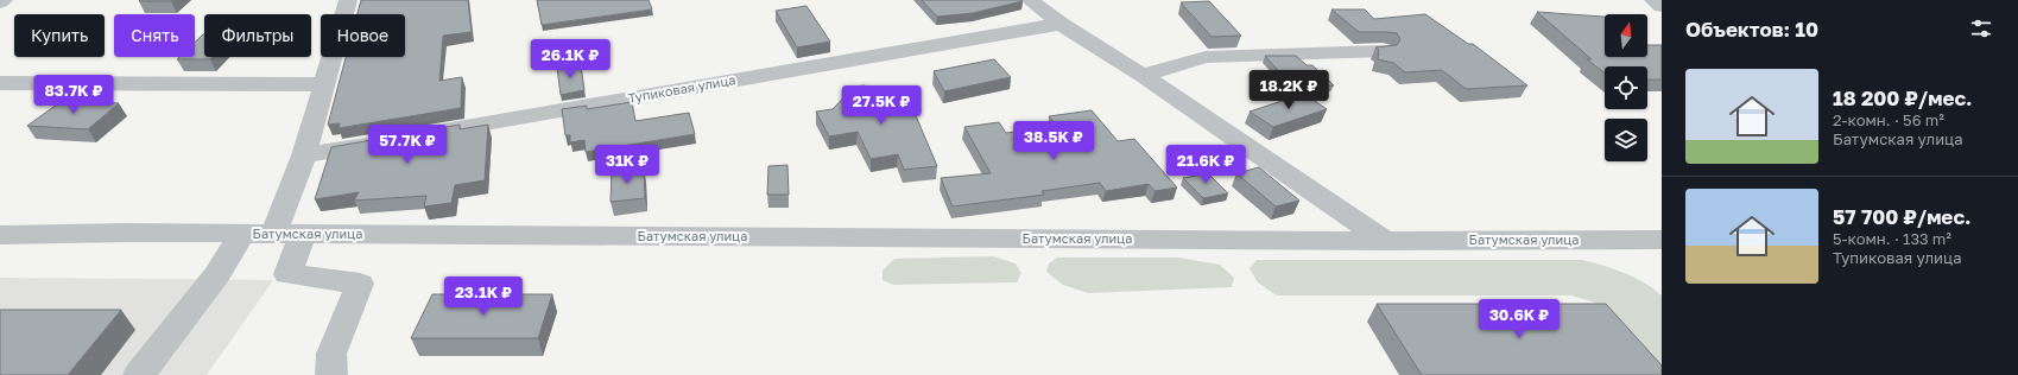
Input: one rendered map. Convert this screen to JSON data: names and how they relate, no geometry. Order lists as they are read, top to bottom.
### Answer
{
  "streets": {
    "street": ["Тупиковая улица", "Батумская улица"]
  },
  "north": "top",
  "page": {
    "heading": "Объектов: 10",
    "chip": [
      "Купить",
      "Снять",
      "Фильтры",
      "Новое"
    ],
    "price": [
      "26.1K ₽",
      "18.2K ₽",
      "83.7K ₽",
      "27.5K ₽",
      "38.5K ₽",
      "57.7K ₽",
      "31K ₽",
      "21.6K ₽",
      "23.1K ₽",
      "30.6K ₽"
    ],
    "list": [
      {
        "name": "18 200 ₽/мес.",
        "note": "2-комн. · 56 m² · Батумская улица"
      },
      {
        "name": "57 700 ₽/мес.",
        "note": "5-комн. · 133 m² · Тупиковая улица"
      }
    ]
  }
}
